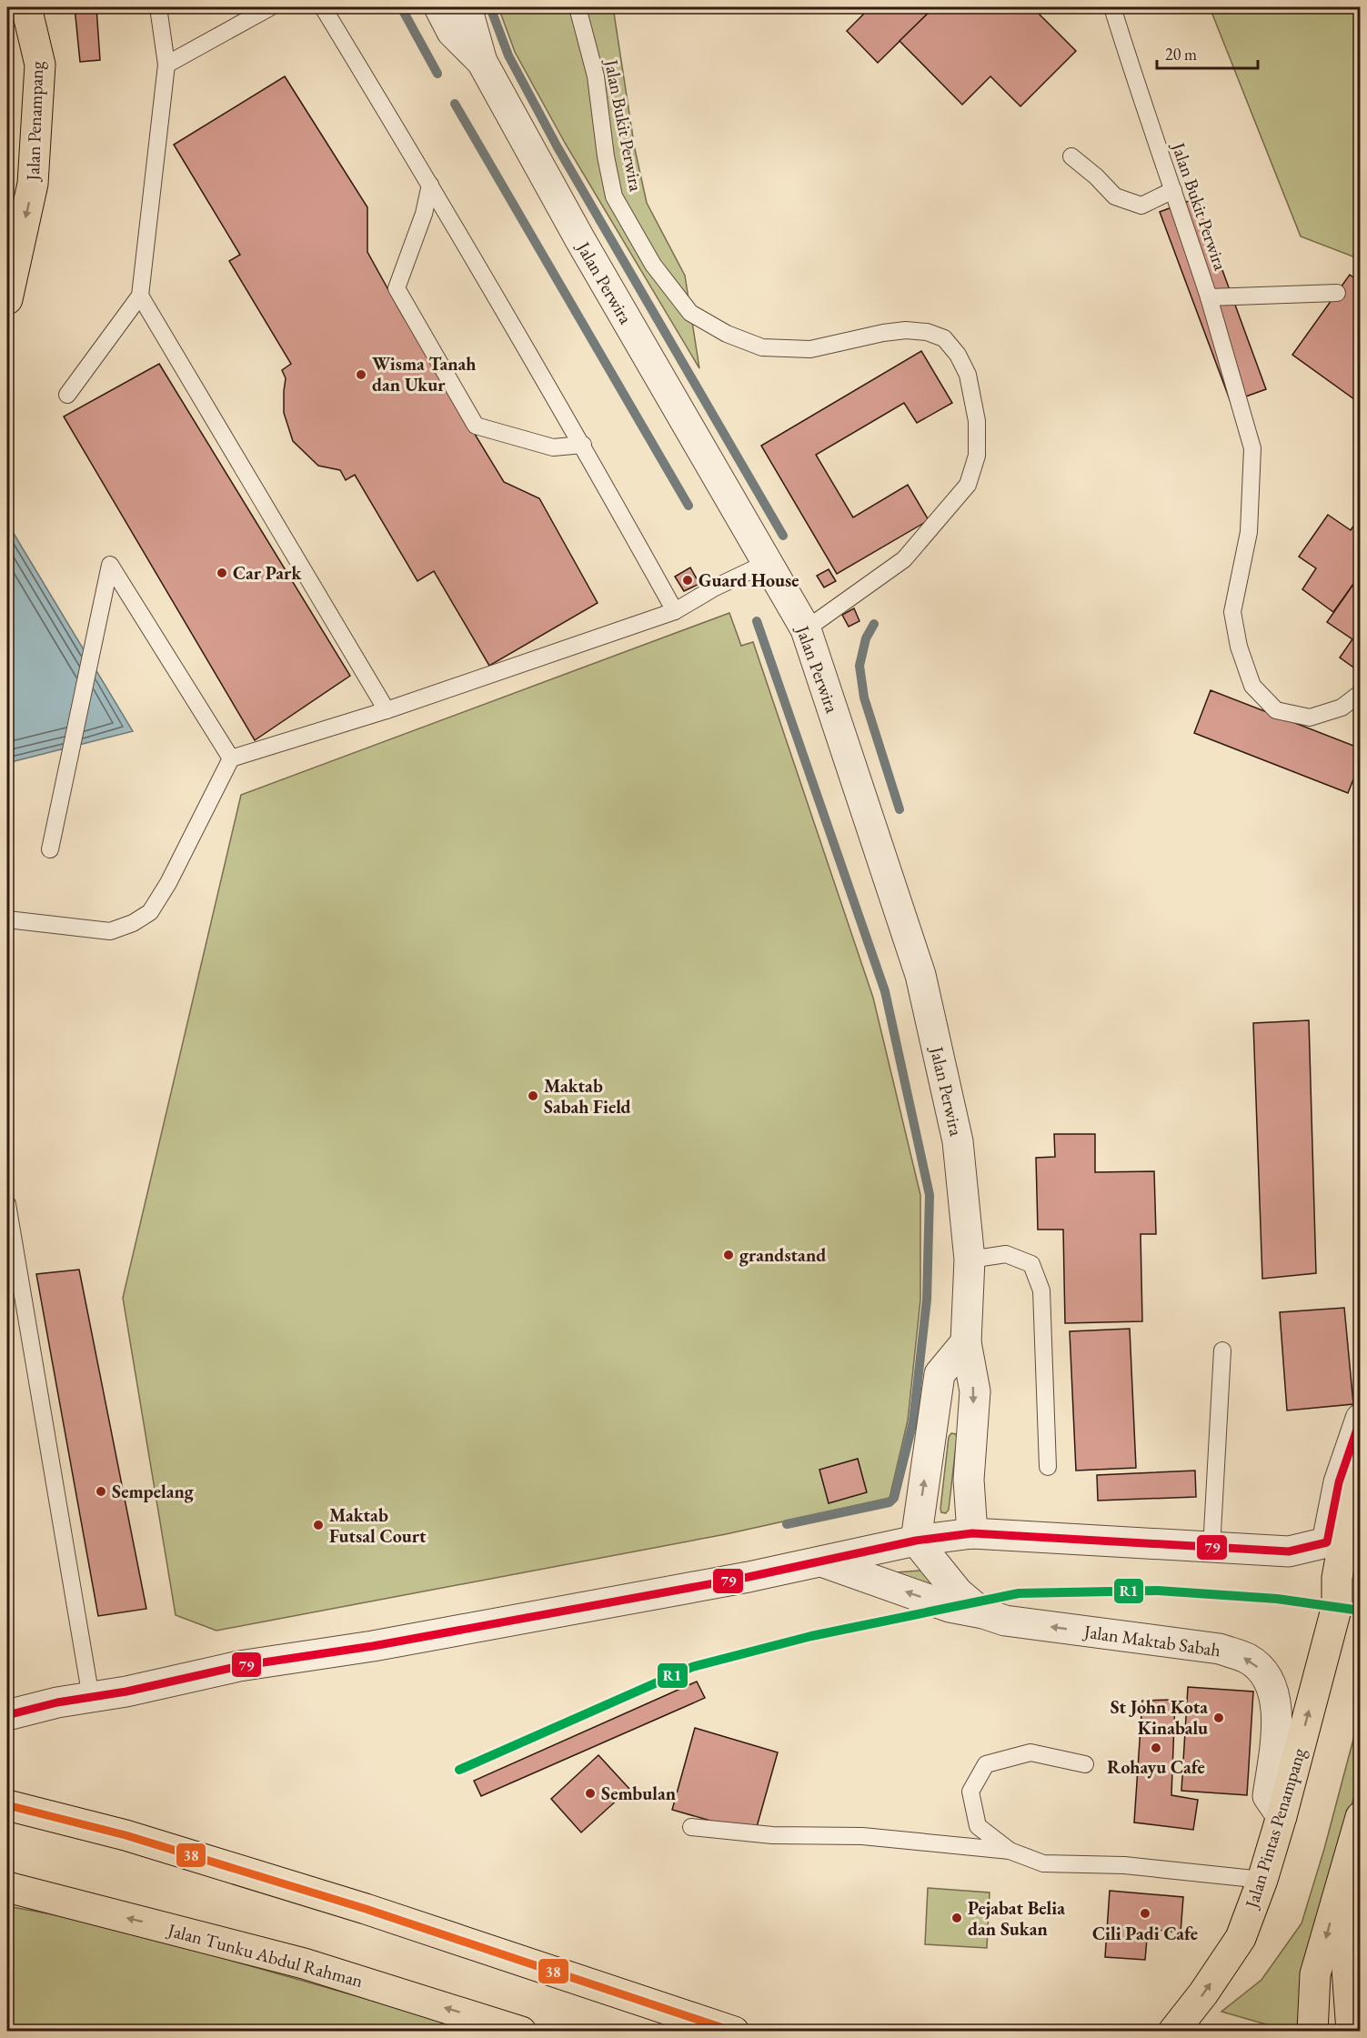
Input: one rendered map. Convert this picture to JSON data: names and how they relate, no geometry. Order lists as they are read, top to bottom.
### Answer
{
  "streets": {
    "main road": ["Jalan Penampang", "Jalan Pintas Penampang", "Jalan Tunku Abdul Rahman"],
    "street": ["Jalan Perwira", "Jalan Maktab Sabah"],
    "lane": ["Jalan Bukit Perwira"]
  },
  "crossings": [
    ["Jalan Bukit Perwira", "Jalan Perwira"],
    ["Jalan Maktab Sabah", "Jalan Pintas Penampang"]
  ],
  "one_way": ["Jalan Penampang"],
  "places": [
    "Wisma Tanah dan Ukur",
    "Car Park",
    "Guard House",
    "Maktab Sabah Field",
    "grandstand",
    "Sempelang",
    "Maktab Futsal Court",
    "St John Kota Kinabalu",
    "Rohayu Cafe",
    "Sembulan",
    "Cili Padi Cafe",
    "Pejabat Belia dan Sukan"
  ],
  "lines": ["transit line 79", "transit line R1", "transit line 38"],
  "scale_bar": "20 m"
}
